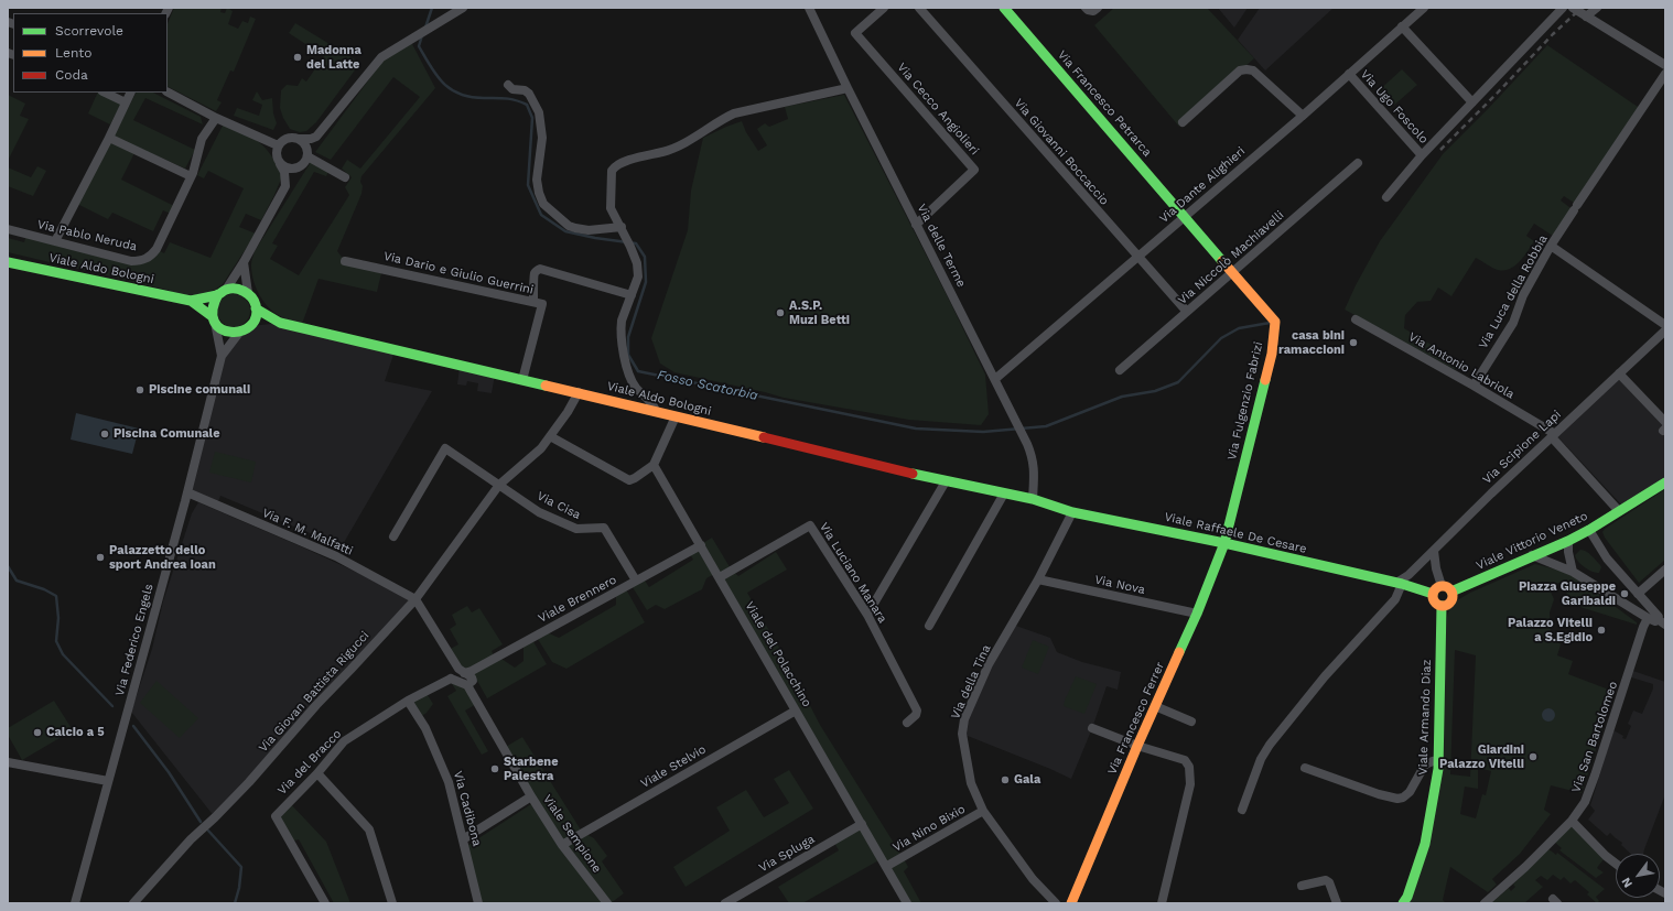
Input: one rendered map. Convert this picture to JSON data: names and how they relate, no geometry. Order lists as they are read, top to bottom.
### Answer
{
  "streets": {
    "main road": [
      "Via Francesco Petrarca",
      "Viale Aldo Bologni",
      "Via Fulgenzio Fabrizi",
      "Viale Raffaele De Cesare",
      "Viale Vittorio Veneto",
      "Viale Armando Diaz",
      "Via Francesco Ferrer"
    ],
    "street": [
      "Via Ugo Foscolo",
      "Via Cecco Angiolieri",
      "Via Giovanni Boccaccio",
      "Via Dante Alighieri",
      "Via Pablo Neruda",
      "Via delle Terme",
      "Via Niccolò Machiavelli",
      "Via Dario e Giulio Guerrini",
      "Via Luca della Robbia",
      "Via Antonio Labriola",
      "Via Scipione Lapi",
      "Via Cisa",
      "Via F. M. Malfatti",
      "Via Luciano Manara",
      "Via Nova",
      "Viale Brennero",
      "Via Federico Engels",
      "Viale del Polacchino",
      "Via della Tina",
      "Via Giovan Battista Rigucci",
      "Via San Bartolomeo",
      "Via del Bracco",
      "Viale Stelvio",
      "Via Cadibona",
      "Via Nino Bixio",
      "Viale Sempione",
      "Via Spluga"
    ]
  },
  "crossings": [
    ["Via Francesco Petrarca", "Via Dante Alighieri"],
    ["Via Francesco Petrarca", "Via Fulgenzio Fabrizi"],
    ["Via Ugo Foscolo", "Via Dante Alighieri"],
    ["Via Cecco Angiolieri", "Via delle Terme"],
    ["Via Giovanni Boccaccio", "Via Dante Alighieri"],
    ["Via Giovanni Boccaccio", "Via Niccolò Machiavelli"],
    ["Via Dante Alighieri", "Via delle Terme"],
    ["Via Dante Alighieri", "Via Fulgenzio Fabrizi"],
    ["Via delle Terme", "Viale Aldo Bologni"],
    ["Via delle Terme", "Viale Raffaele De Cesare"],
    ["Via Niccolò Machiavelli", "Via Fulgenzio Fabrizi"],
    ["Viale Aldo Bologni", "Via Dario e Giulio Guerrini"],
    ["Viale Aldo Bologni", "Viale Raffaele De Cesare"],
    ["Viale Aldo Bologni", "Via Federico Engels"],
    ["Viale Aldo Bologni", "Via Giovan Battista Rigucci"],
    ["Via Luca della Robbia", "Via Antonio Labriola"],
    ["Via Antonio Labriola", "Via Scipione Lapi"],
    ["Via Antonio Labriola", "Viale Vittorio Veneto"],
    ["Via Fulgenzio Fabrizi", "Viale Raffaele De Cesare"],
    ["Via Fulgenzio Fabrizi", "Via Francesco Ferrer"],
    ["Via Scipione Lapi", "Viale Raffaele De Cesare"],
    ["Via Cisa", "Viale Brennero"],
    ["Via Cisa", "Via Giovan Battista Rigucci"],
    ["Via F. M. Malfatti", "Via Federico Engels"],
    ["Via F. M. Malfatti", "Via Giovan Battista Rigucci"],
    ["Viale Raffaele De Cesare", "Viale Vittorio Veneto"],
    ["Viale Raffaele De Cesare", "Via della Tina"],
    ["Viale Raffaele De Cesare", "Viale Armando Diaz"],
    ["Viale Raffaele De Cesare", "Via Francesco Ferrer"],
    ["Viale Vittorio Veneto", "Viale Armando Diaz"],
    ["Via Luciano Manara", "Viale del Polacchino"],
    ["Via Nova", "Via della Tina"],
    ["Via Nova", "Via Francesco Ferrer"],
    ["Viale Brennero", "Viale del Polacchino"],
    ["Viale Brennero", "Viale Sempione"],
    ["Viale del Polacchino", "Viale Stelvio"],
    ["Viale del Polacchino", "Via Nino Bixio"],
    ["Viale del Polacchino", "Via Spluga"],
    ["Via della Tina", "Via Nino Bixio"],
    ["Via del Bracco", "Via Cadibona"],
    ["Viale Stelvio", "Viale Sempione"]
  ],
  "water": ["Fosso Scatorbia"],
  "places": [
    "Madonna del Latte",
    "A.S.P. Muzi Betti",
    "casa bini ramaccioni",
    "Piscine comunali",
    "Piscina Comunale",
    "Palazzetto dello sport Andrea Ioan",
    "Piazza Giuseppe Garibaldi",
    "Palazzo Vitelli a S.Egidio",
    "Calcio a 5",
    "Giardini Palazzo Vitelli",
    "Starbene Palestra",
    "Gala"
  ],
  "legend": ["Scorrevole", "Lento", "Coda"],
  "north": "bottom left"
}
